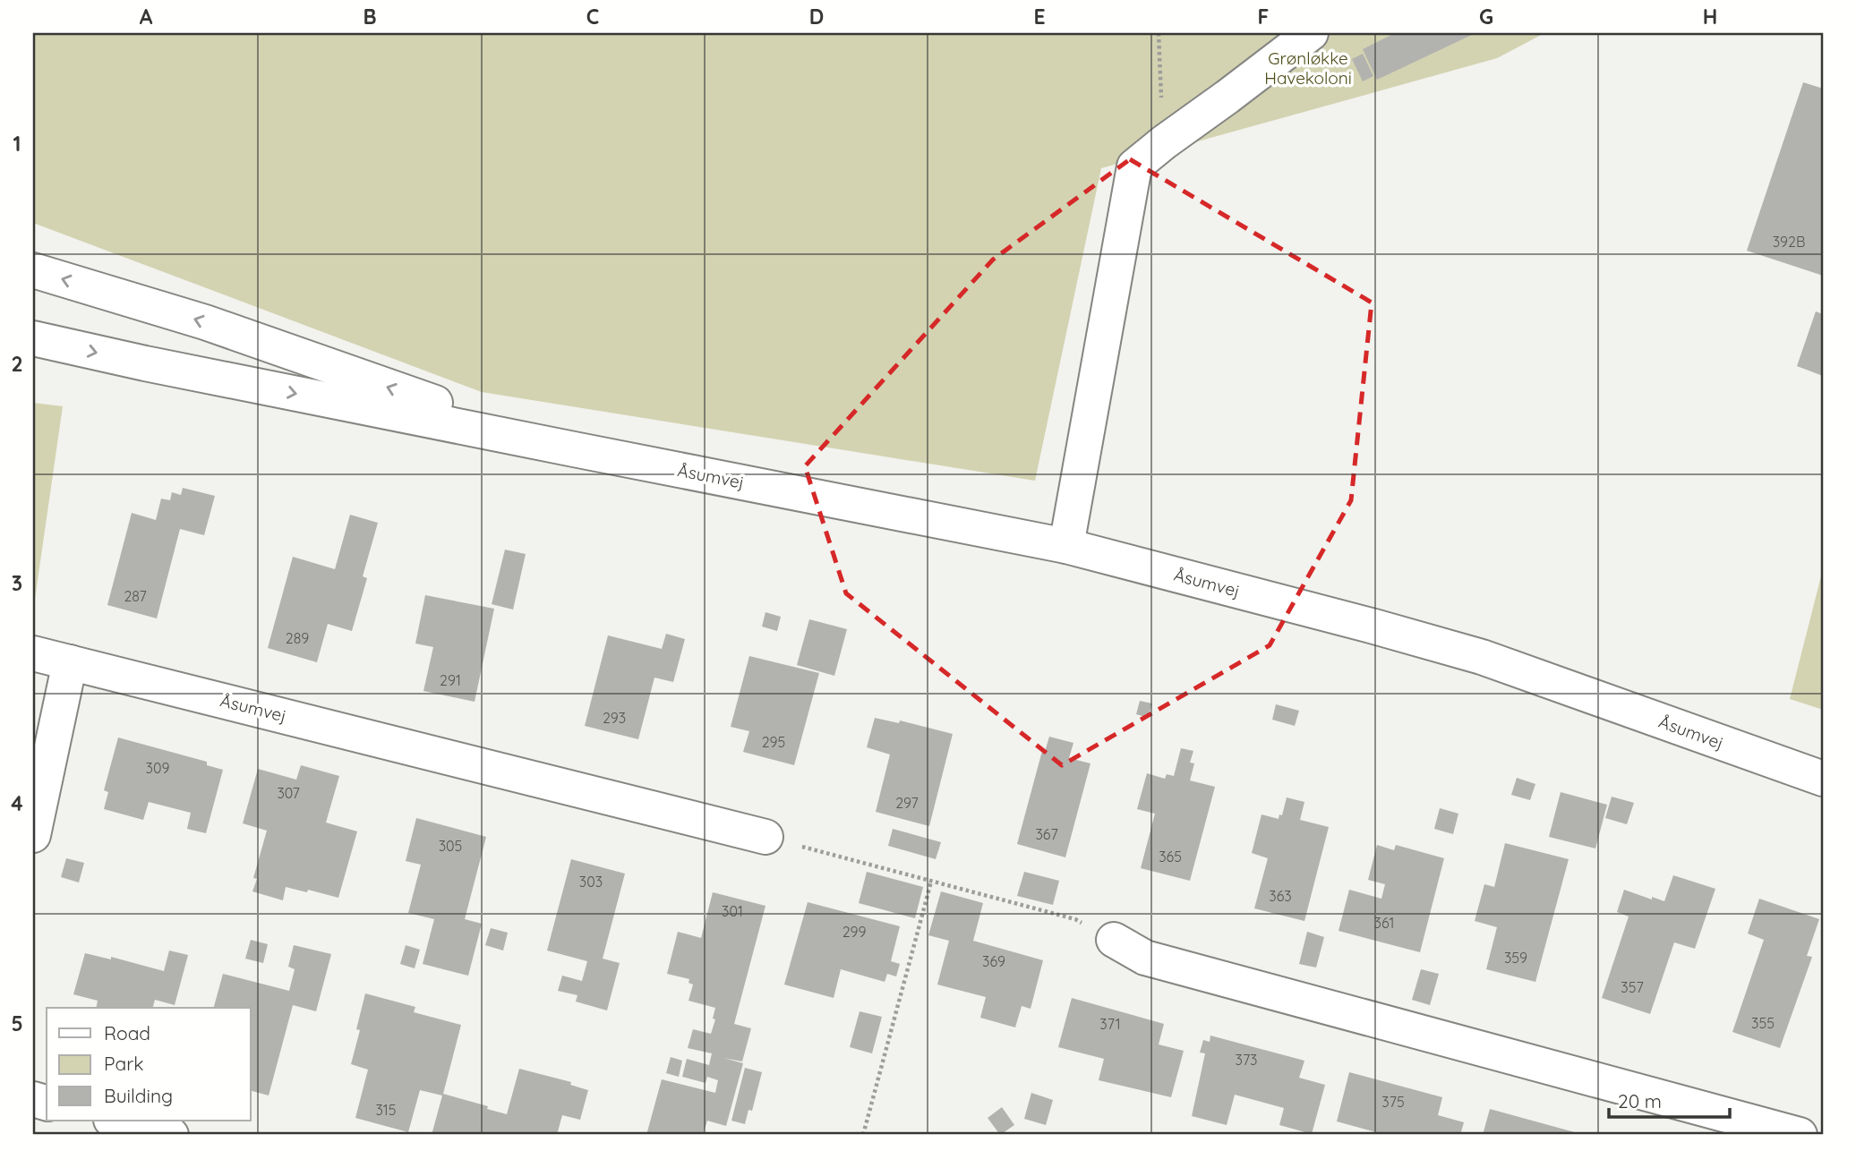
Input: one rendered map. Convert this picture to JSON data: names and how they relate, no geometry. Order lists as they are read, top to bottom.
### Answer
{
  "streets": {
    "street": ["Åsumvej"]
  },
  "parks": ["Grønløkke Havekoloni"],
  "house_numbers": [
    "392B",
    "287",
    "289",
    "291",
    "293",
    "295",
    "309",
    "307",
    "297",
    "367",
    "305",
    "365",
    "303",
    "363",
    "301",
    "361",
    "299",
    "359",
    "369",
    "357",
    "355",
    "371",
    "373",
    "375",
    "315"
  ],
  "legend": ["Road", "Park", "Building"],
  "scale_bar": "20 m",
  "grid": {
    "columns": [
      "A",
      "B",
      "C",
      "D",
      "E",
      "F",
      "G",
      "H"
    ],
    "rows": [
      "1",
      "2",
      "3",
      "4",
      "5"
    ]
  }
}
